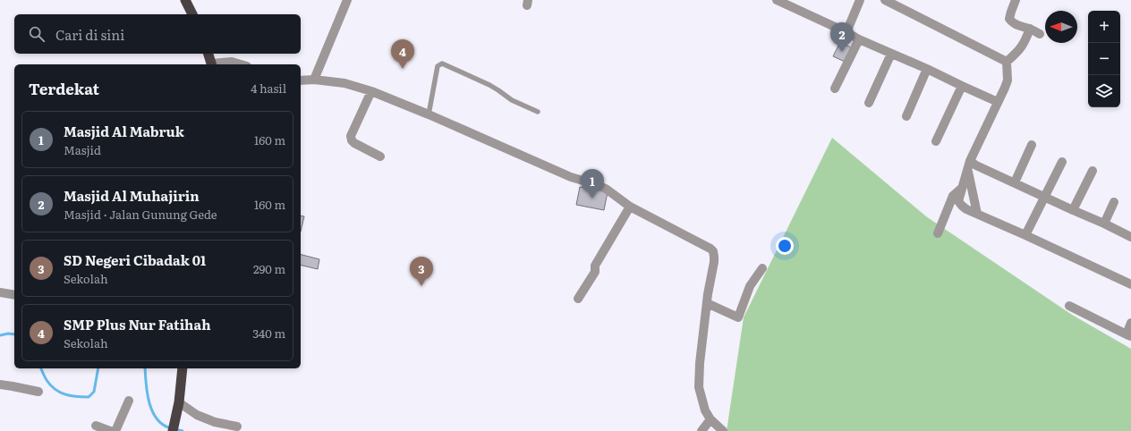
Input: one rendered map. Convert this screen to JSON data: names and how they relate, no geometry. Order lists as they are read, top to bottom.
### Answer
{
  "north": "left",
  "page": {
    "map_buttons": ["+", "−"],
    "search": "Cari di sini",
    "pins": [
      "2",
      "4",
      "1",
      "3"
    ],
    "heading": ["Terdekat", "4 hasil"],
    "list": [
      {
        "mark": "1",
        "name": "Masjid Al Mabruk",
        "note": "Masjid",
        "value": "160 m"
      },
      {
        "mark": "2",
        "name": "Masjid Al Muhajirin",
        "note": "Masjid · Jalan Gunung Gede",
        "value": "160 m"
      },
      {
        "mark": "3",
        "name": "SD Negeri Cibadak 01",
        "note": "Sekolah",
        "value": "290 m"
      },
      {
        "mark": "4",
        "name": "SMP Plus Nur Fatihah",
        "note": "Sekolah",
        "value": "340 m"
      }
    ]
  }
}
